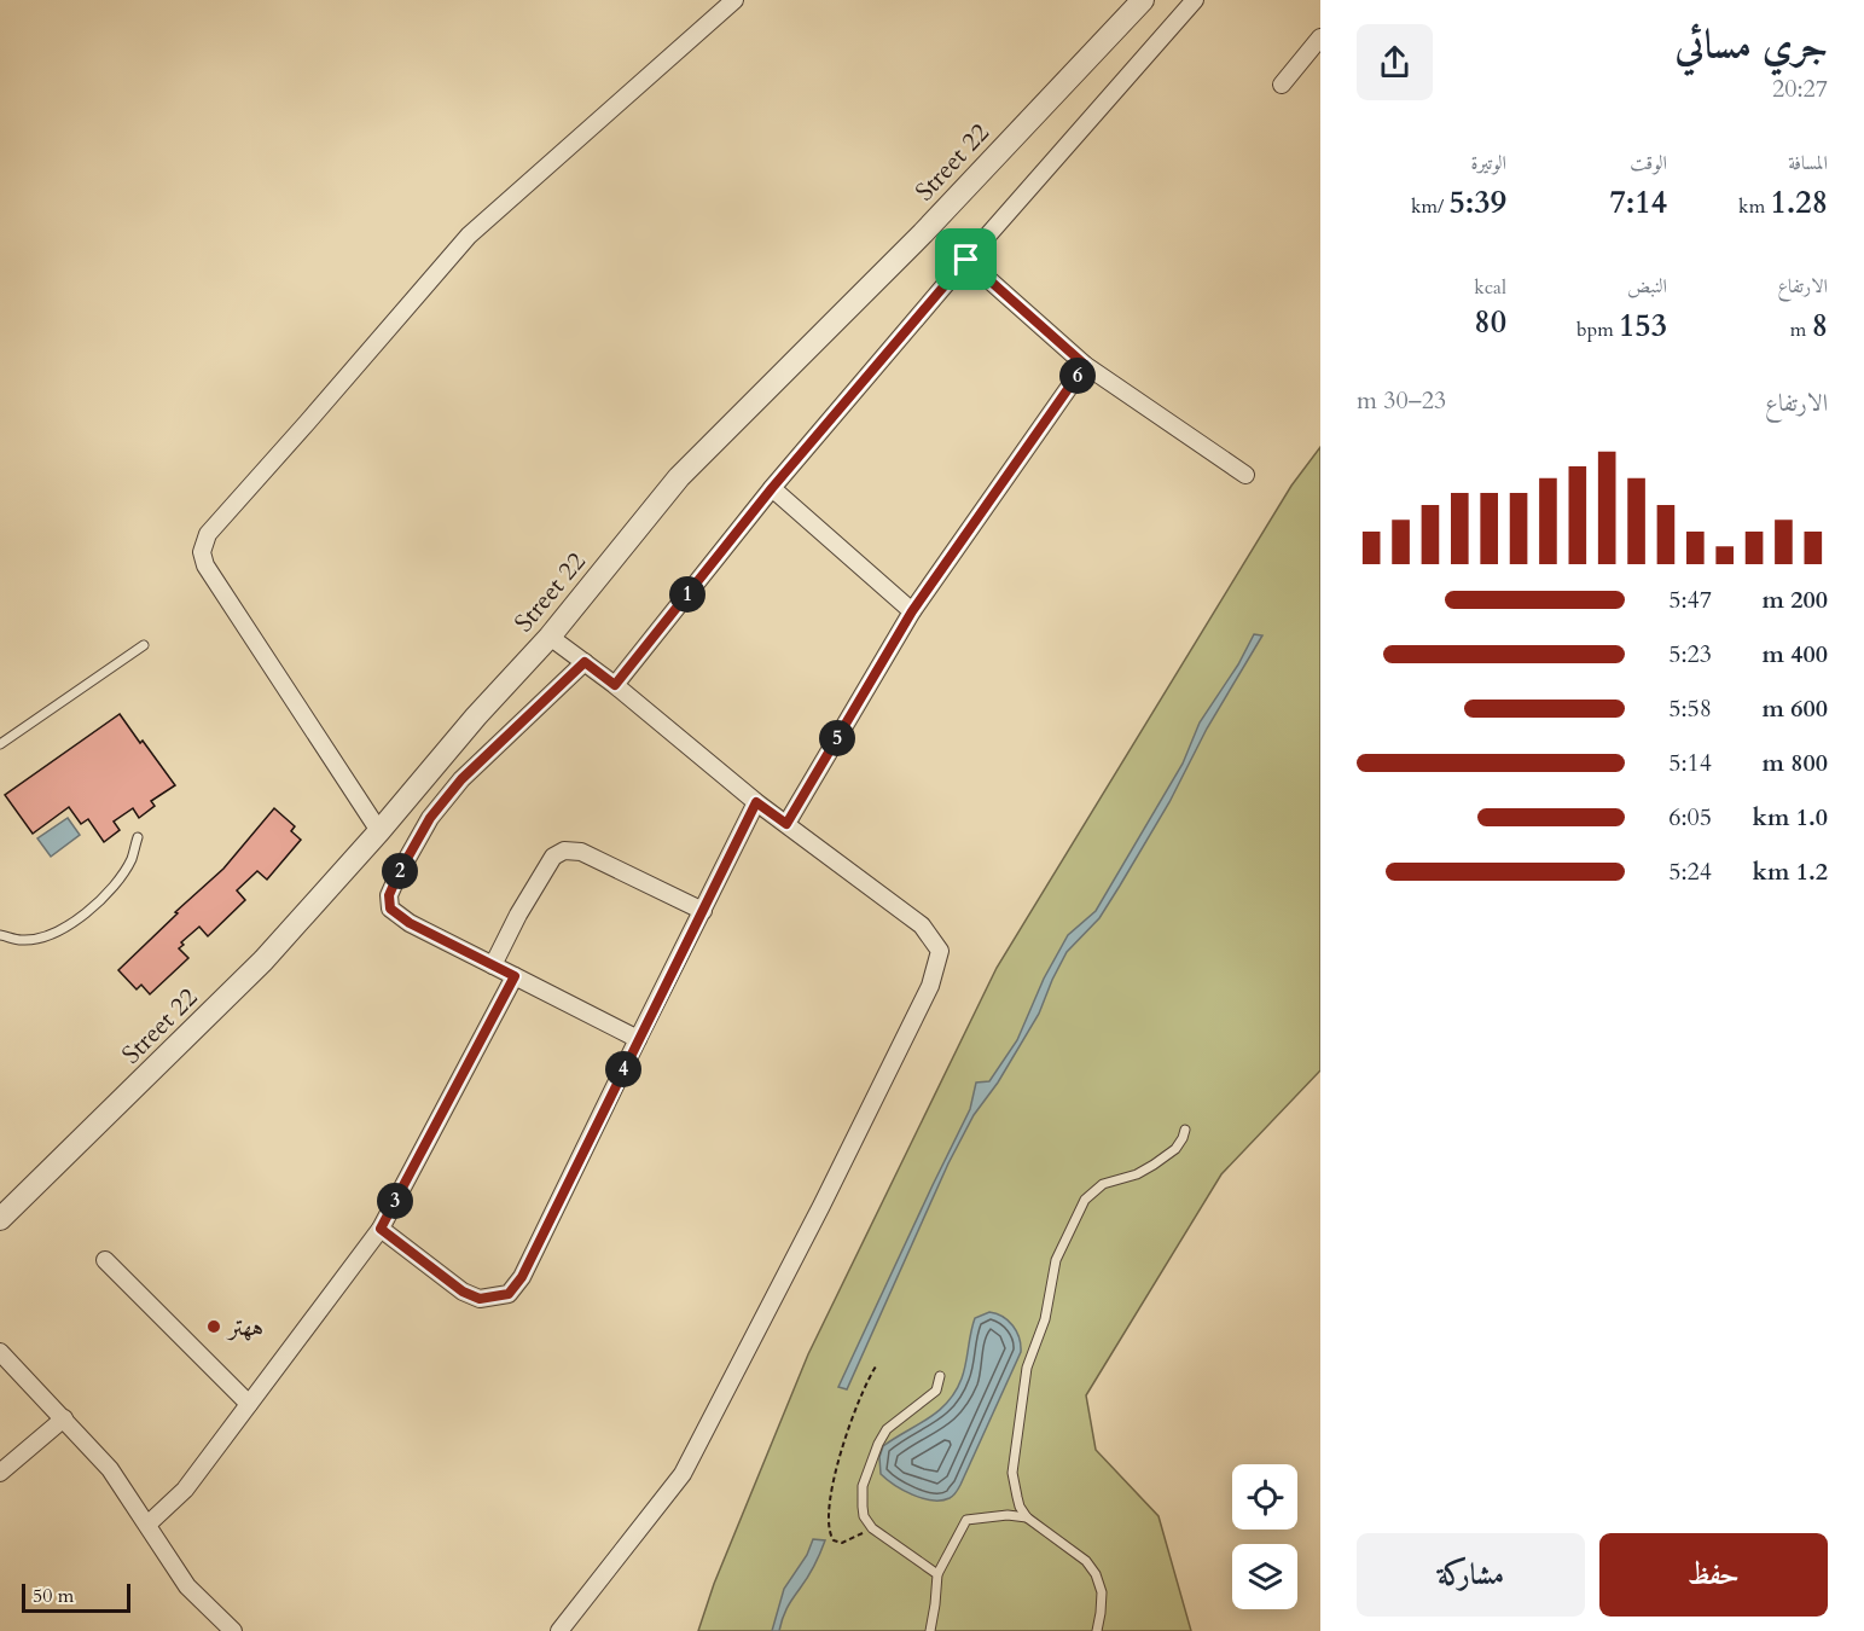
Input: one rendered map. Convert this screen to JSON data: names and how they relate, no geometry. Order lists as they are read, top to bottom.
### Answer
{
  "streets": {
    "street": ["Street 22"]
  },
  "places": ["ههتر"],
  "scale_bar": "50 m",
  "page": {
    "heading": ["جري مسائي", "20:27"],
    "stats": [
      ["المسافة", "1.28 km"],
      ["الوقت", "7:14"],
      ["الوتيرة", "5:39 /km"],
      ["الارتفاع", "8 m"],
      ["النبض", "153 bpm"],
      ["kcal", "80"]
    ],
    "pins": [
      "6",
      "1",
      "5",
      "2",
      "4",
      "3"
    ],
    "chart": ["الارتفاع", "23–30 m"],
    "list": [
      {
        "name": "200 m",
        "note": "5:47"
      },
      {
        "name": "400 m",
        "note": "5:23"
      },
      {
        "name": "600 m",
        "note": "5:58"
      },
      {
        "name": "800 m",
        "note": "5:14"
      },
      {
        "name": "1.0 km",
        "note": "6:05"
      },
      {
        "name": "1.2 km",
        "note": "5:24"
      }
    ],
    "buttons": ["حفظ", "مشاركة"],
    "scale": "50 m"
  }
}
